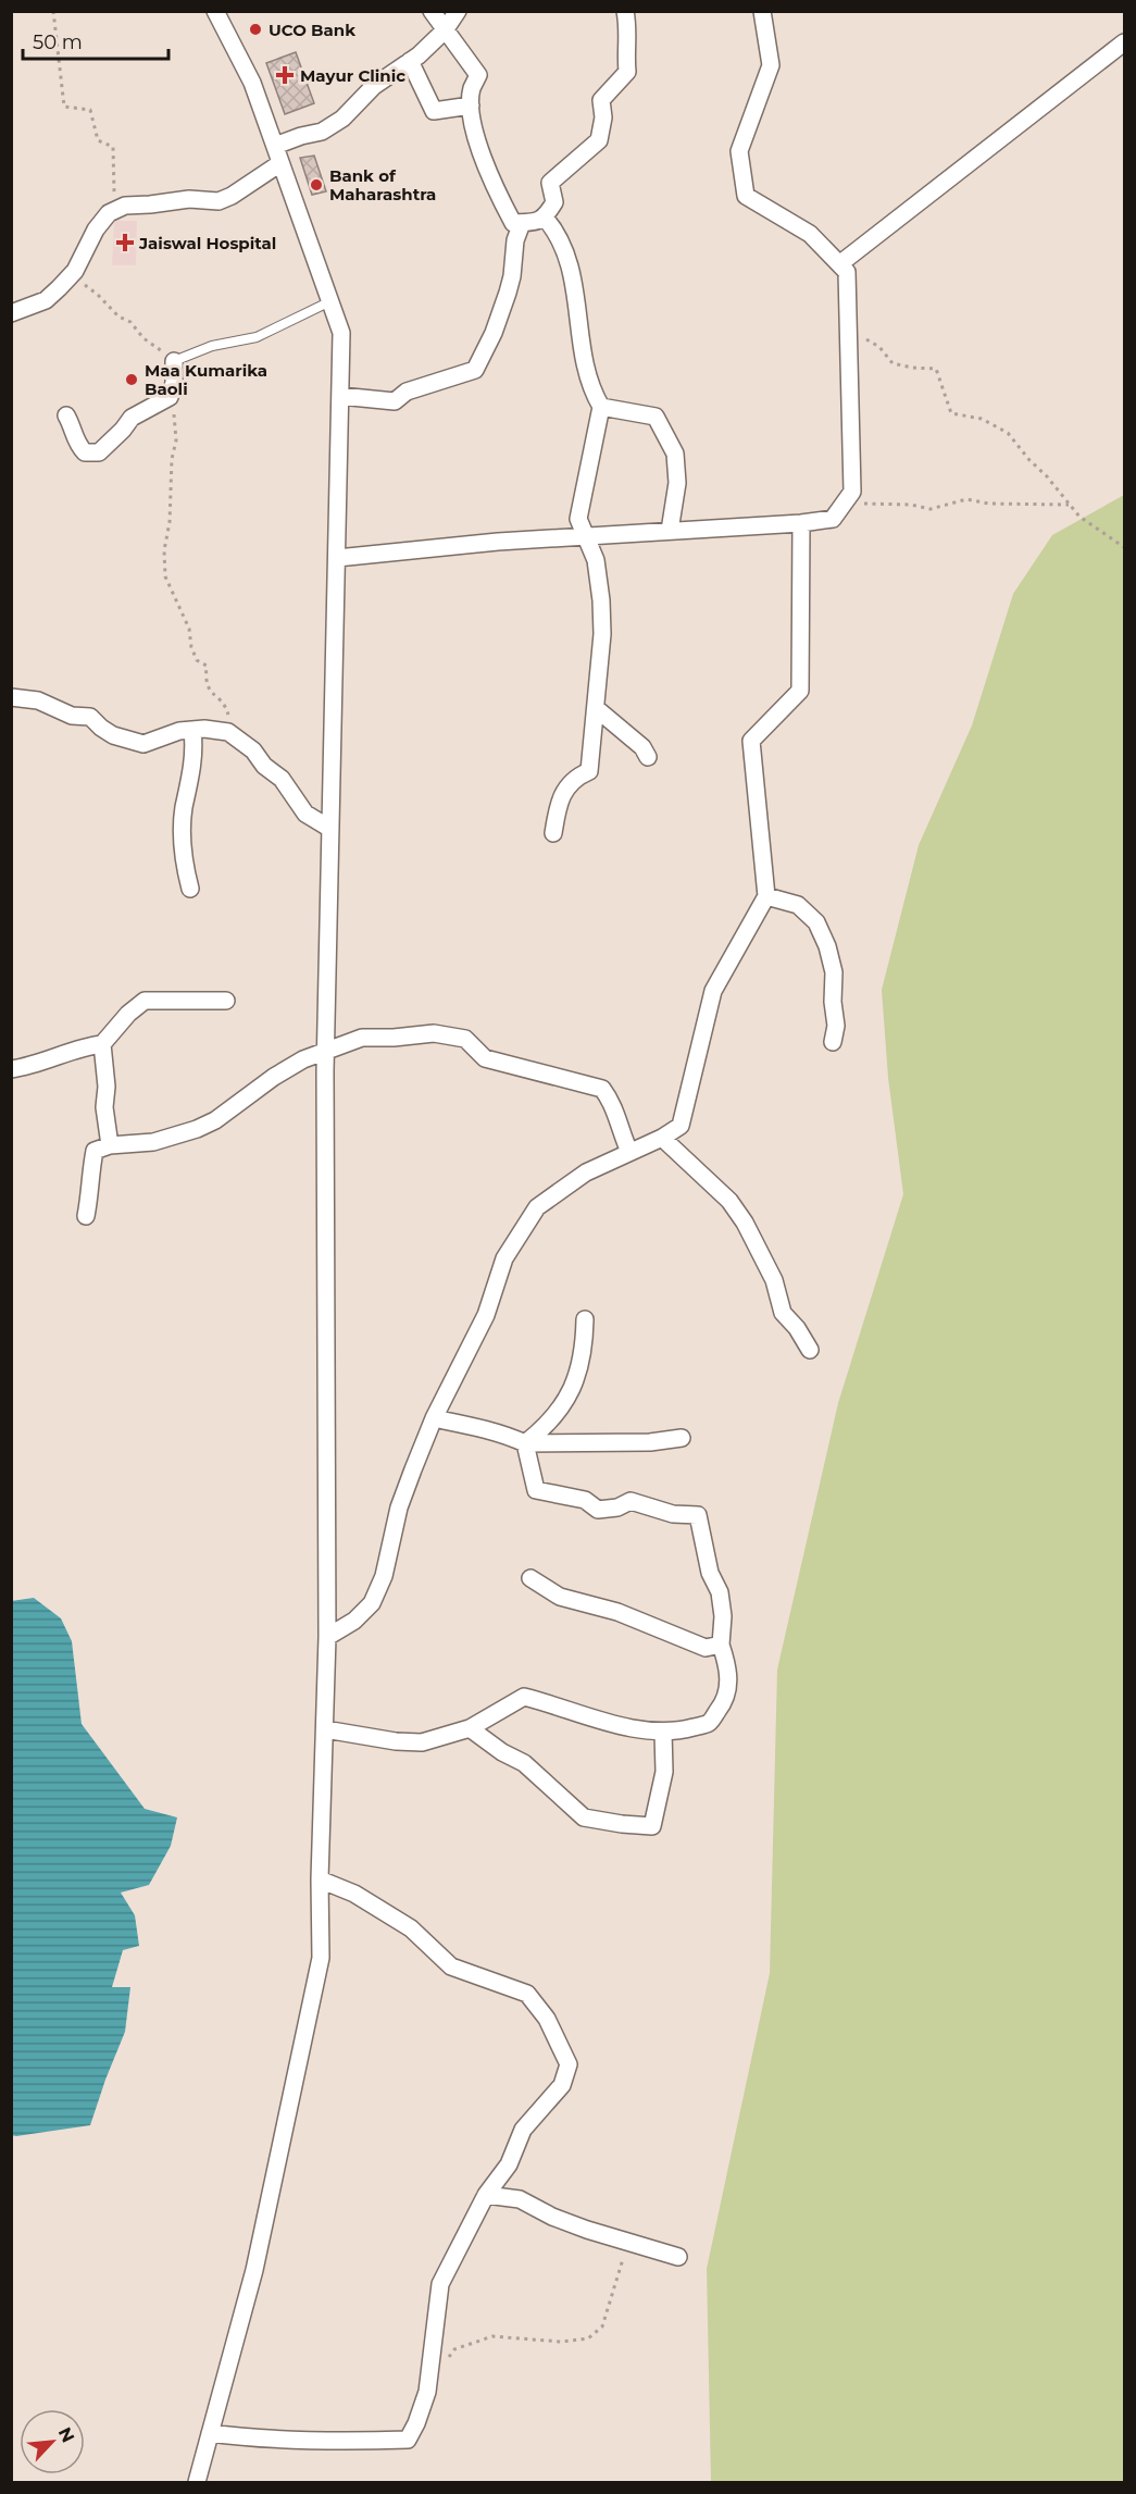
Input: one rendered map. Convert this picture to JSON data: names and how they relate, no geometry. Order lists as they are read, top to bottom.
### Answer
{
  "places": {
    "other": ["UCO Bank", "Bank of Maharashtra", "Maa Kumarika Baoli"],
    "health": ["Mayur Clinic", "Jaiswal Hospital"]
  },
  "scale_bar": "50 m",
  "north": "top right"
}
